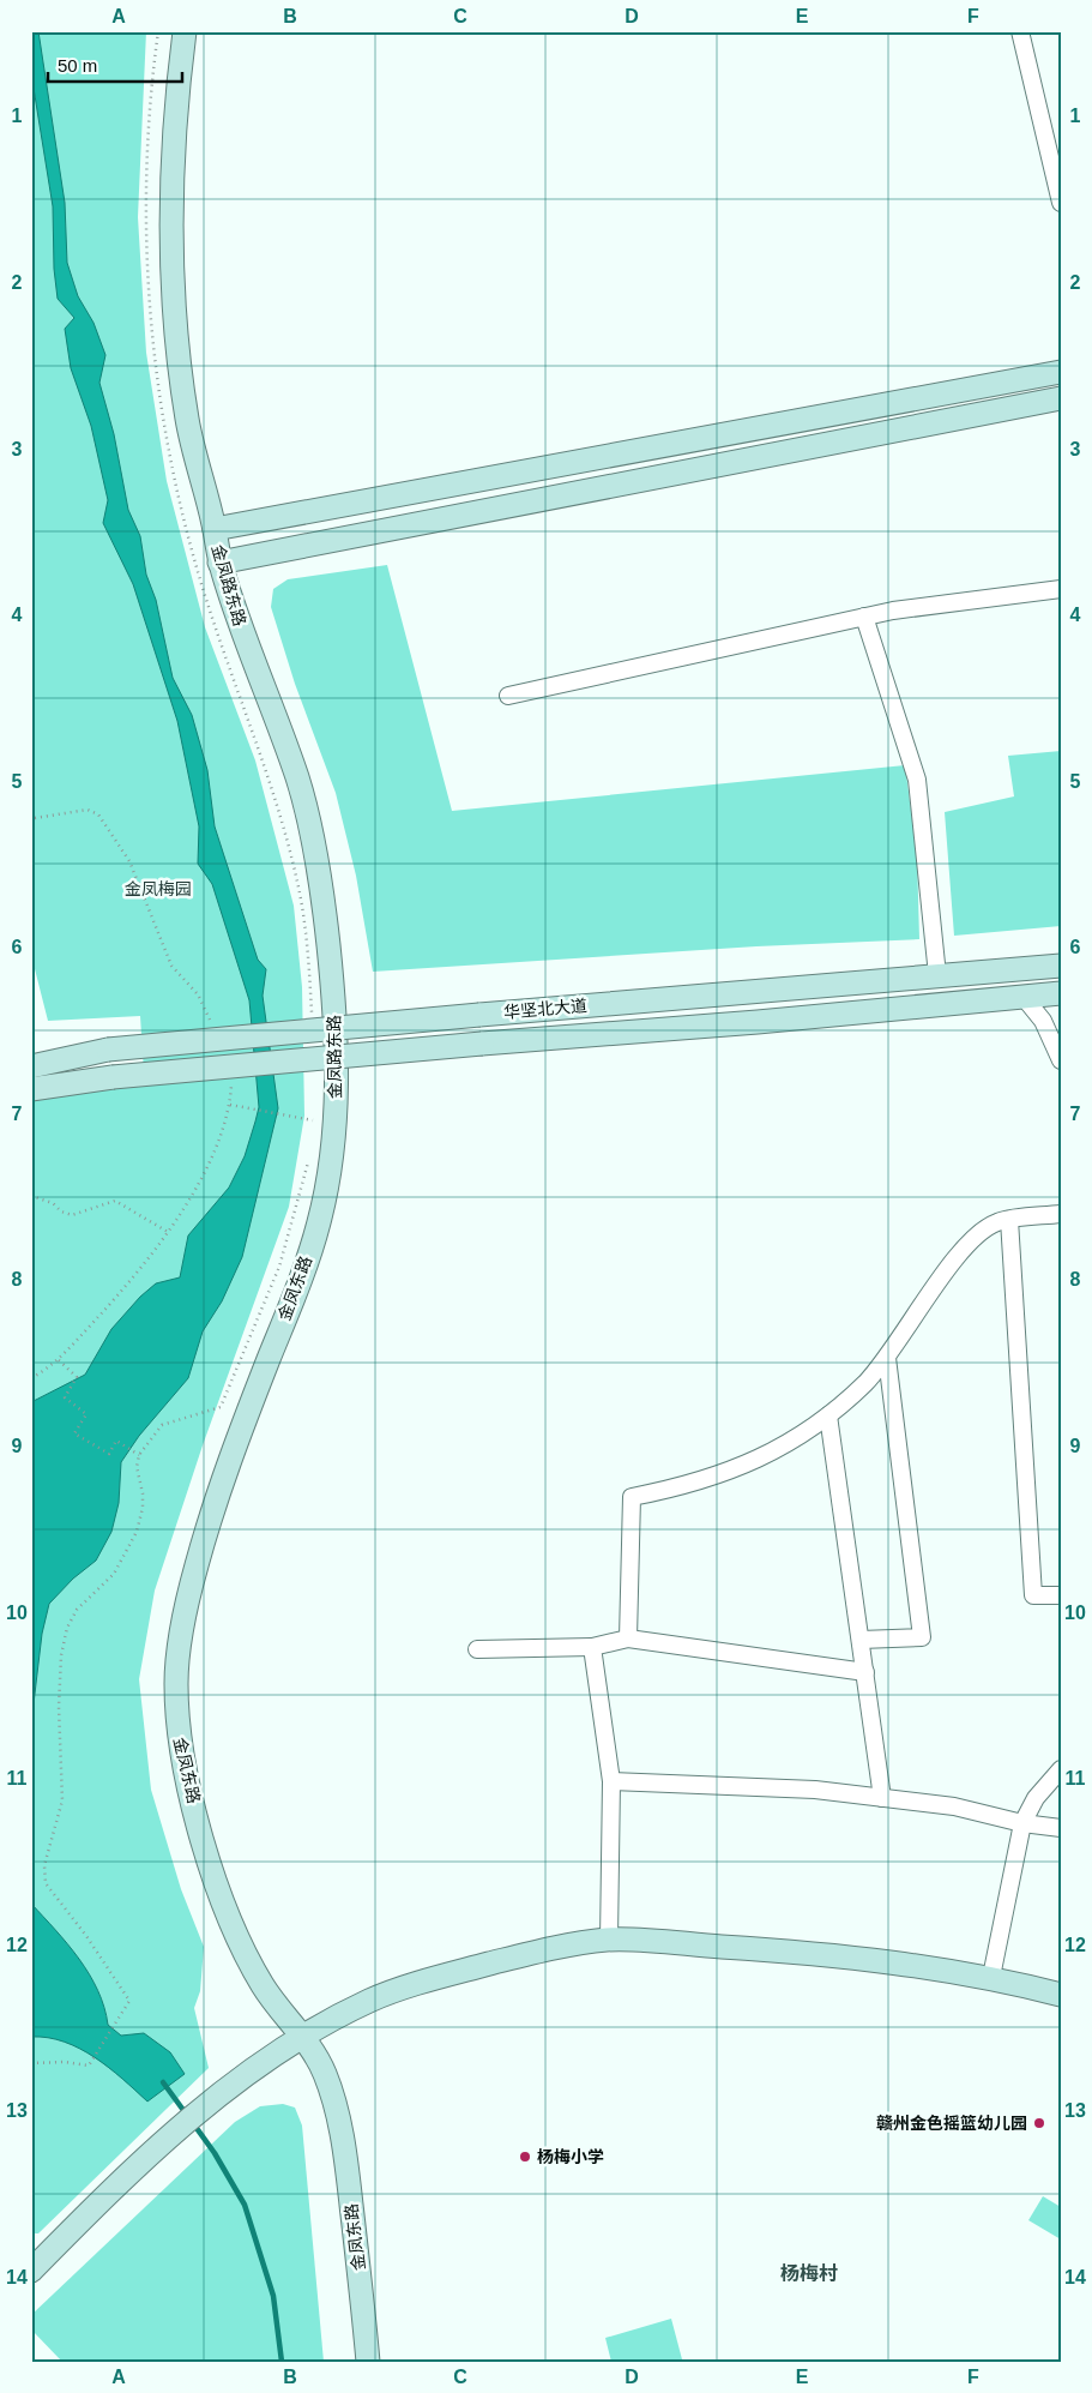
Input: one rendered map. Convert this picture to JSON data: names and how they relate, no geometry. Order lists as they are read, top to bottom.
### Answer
{
  "streets": {
    "street": ["金凤路东路", "华坚北大道", "金凤东路"]
  },
  "crossings": [
    ["金凤路东路", "金凤东路"]
  ],
  "districts": ["杨梅村"],
  "parks": ["金凤梅园"],
  "places": ["赣州金色摇篮幼儿园", "杨梅小学"],
  "scale_bar": "50 m",
  "grid": {
    "columns": [
      "A",
      "B",
      "C",
      "D",
      "E",
      "F"
    ],
    "rows": [
      "1",
      "2",
      "3",
      "4",
      "5",
      "6",
      "7",
      "8",
      "9",
      "10",
      "11",
      "12",
      "13",
      "14"
    ]
  }
}
